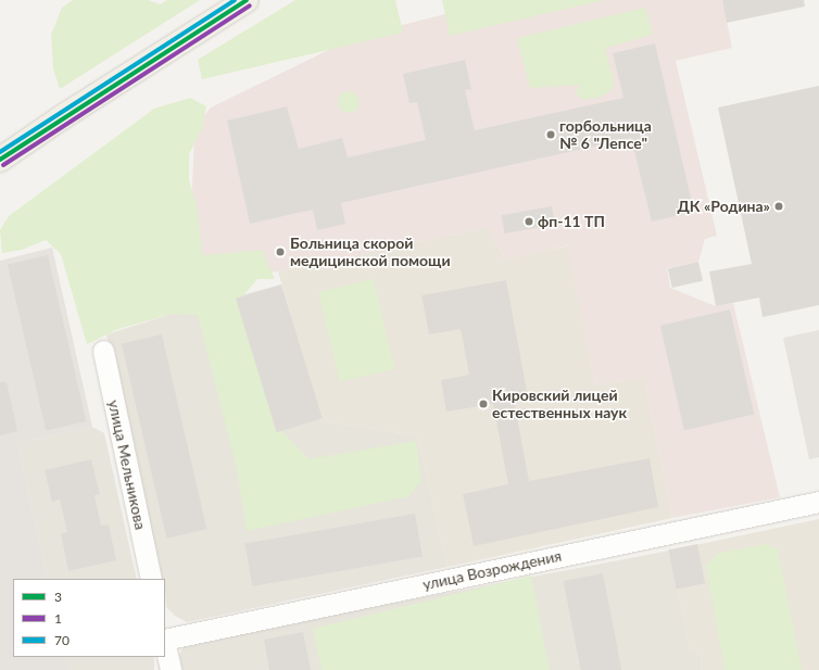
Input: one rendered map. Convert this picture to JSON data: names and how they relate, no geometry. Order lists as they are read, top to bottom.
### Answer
{
  "streets": {
    "street": ["улица Мельникова", "улица Возрождения"]
  },
  "places": [
    "горбольница № 6 \"Лепсе\"",
    "ДК «Родина»",
    "фп-11 ТП",
    "Больница скорой медицинской помощи",
    "Кировский лицей естественных наук"
  ],
  "lines": ["transit line 3", "transit line 70", "transit line 1"],
  "legend": ["3", "1", "70"]
}
